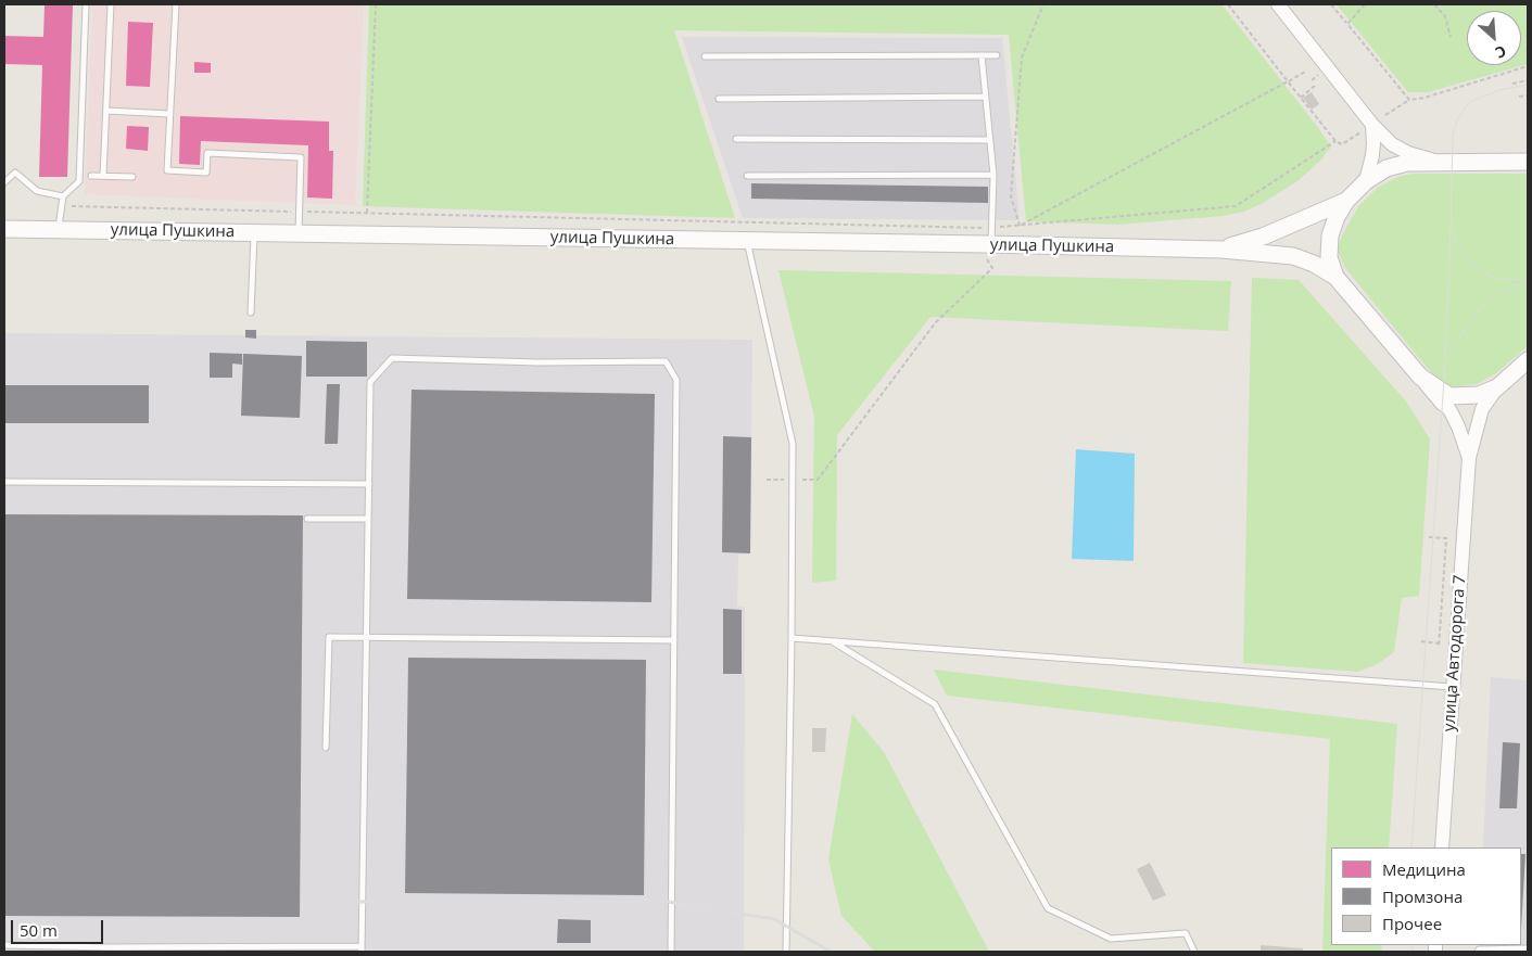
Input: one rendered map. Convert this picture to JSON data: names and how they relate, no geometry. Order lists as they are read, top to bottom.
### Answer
{
  "streets": {
    "main road": ["улица Пушкина"],
    "street": ["улица Автодорога 7"]
  },
  "crossings": [
    ["улица Пушкина", "улица Автодорога 7"]
  ],
  "legend": ["Медицина", "Промзона", "Прочее"],
  "scale_bar": "50 m",
  "north": "bottom right"
}
